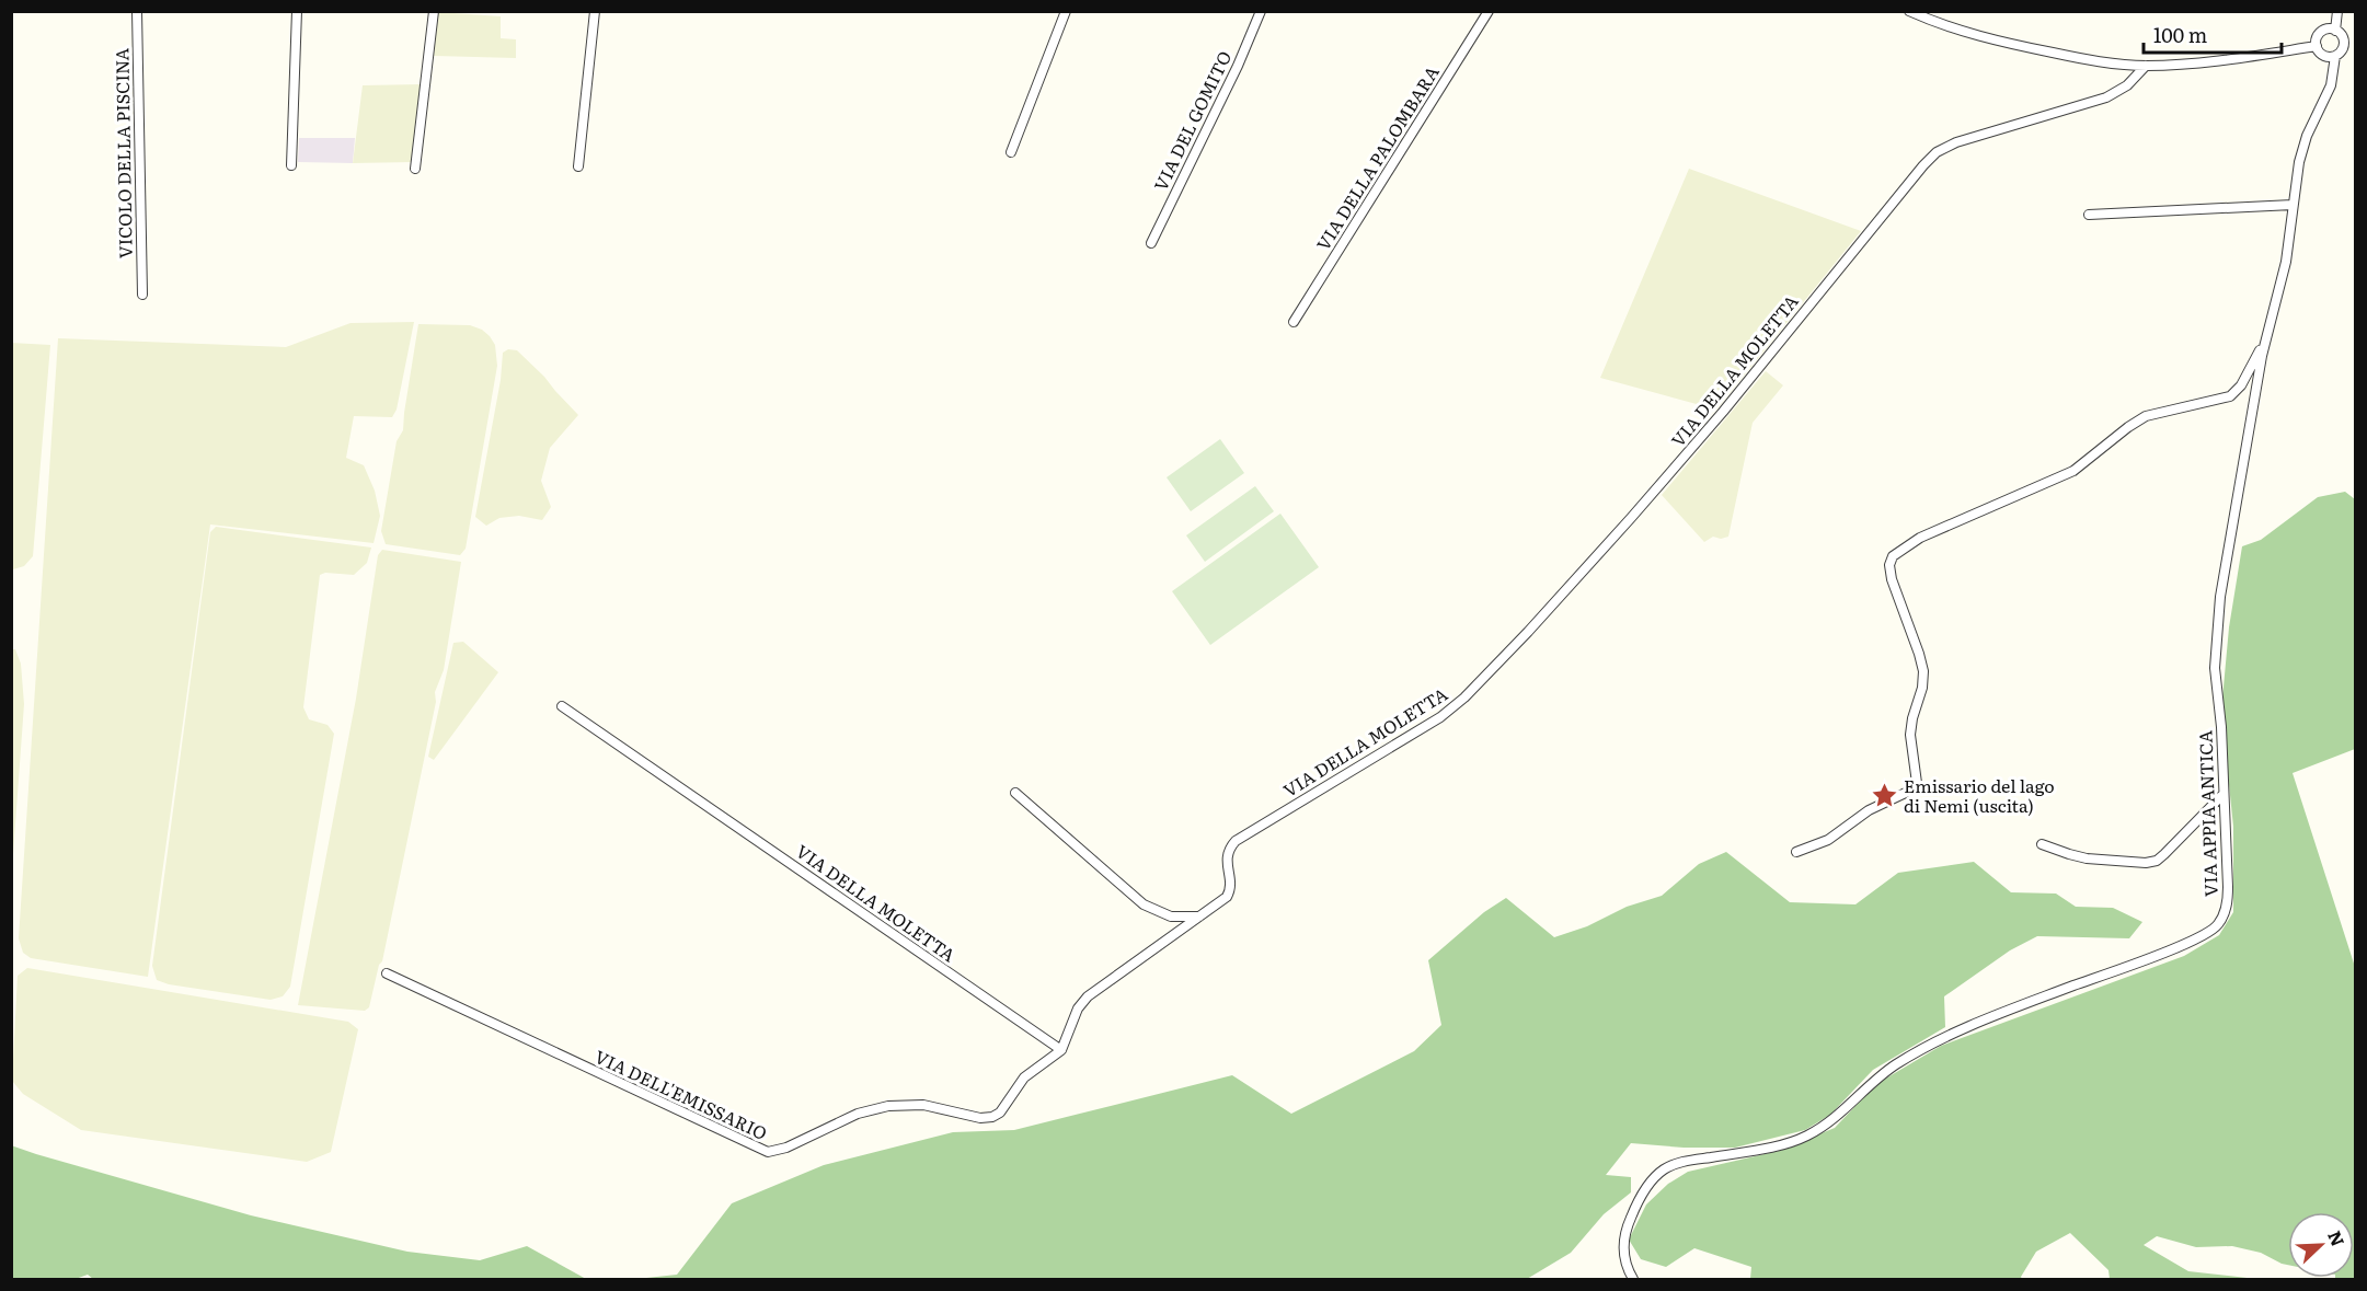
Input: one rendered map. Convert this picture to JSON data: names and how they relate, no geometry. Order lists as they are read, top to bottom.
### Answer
{
  "streets": {
    "street": [
      "VIA DEL GOMITO",
      "VICOLO DELLA PISCINA",
      "VIA DELLA PALOMBARA",
      "VIA DELLA MOLETTA",
      "VIA APPIA ANTICA",
      "VIA DELL'EMISSARIO"
    ]
  },
  "crossings": [
    ["VIA DELLA MOLETTA", "VIA DELL'EMISSARIO"]
  ],
  "places": {
    "place": ["Emissario del lago di Nemi (uscita)"]
  },
  "scale_bar": "100 m",
  "north": "top right"
}
